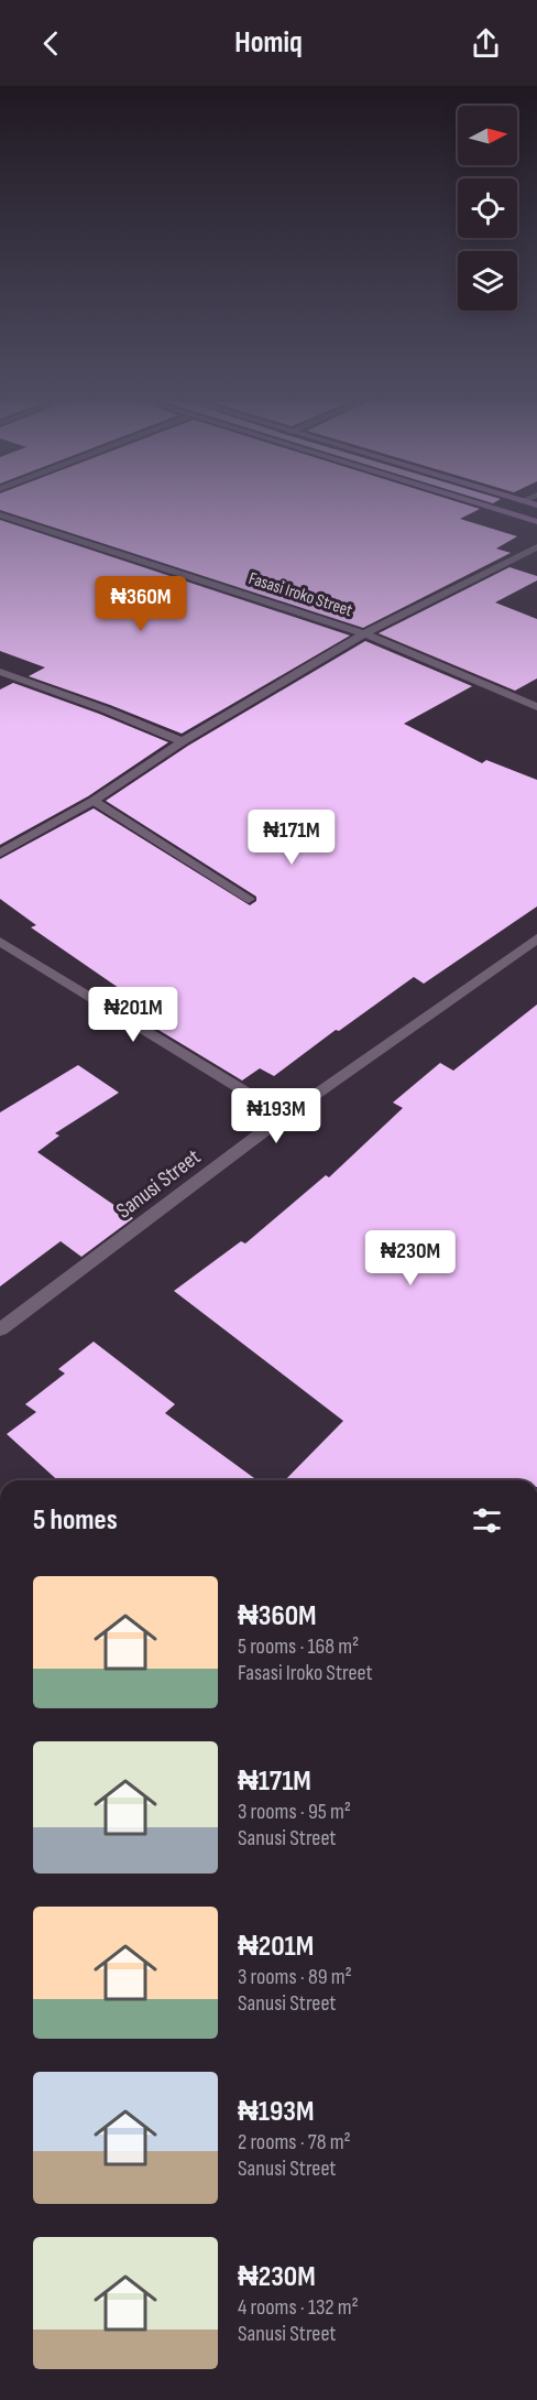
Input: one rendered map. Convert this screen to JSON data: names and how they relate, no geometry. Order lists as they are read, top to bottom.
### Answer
{
  "streets": {
    "street": ["Fasasi Iroko Street", "Sanusi Street"]
  },
  "north": "right",
  "page": {
    "header": "Homiq",
    "price": [
      "₦360M",
      "₦171M",
      "₦201M",
      "₦193M",
      "₦230M"
    ],
    "heading": "5 homes",
    "list": [
      {
        "name": "₦360M",
        "note": "5 rooms · 168 m² · Fasasi Iroko Street"
      },
      {
        "name": "₦171M",
        "note": "3 rooms · 95 m² · Sanusi Street"
      },
      {
        "name": "₦201M",
        "note": "3 rooms · 89 m² · Sanusi Street"
      },
      {
        "name": "₦193M",
        "note": "2 rooms · 78 m² · Sanusi Street"
      },
      {
        "name": "₦230M",
        "note": "4 rooms · 132 m² · Sanusi Street"
      }
    ]
  }
}
